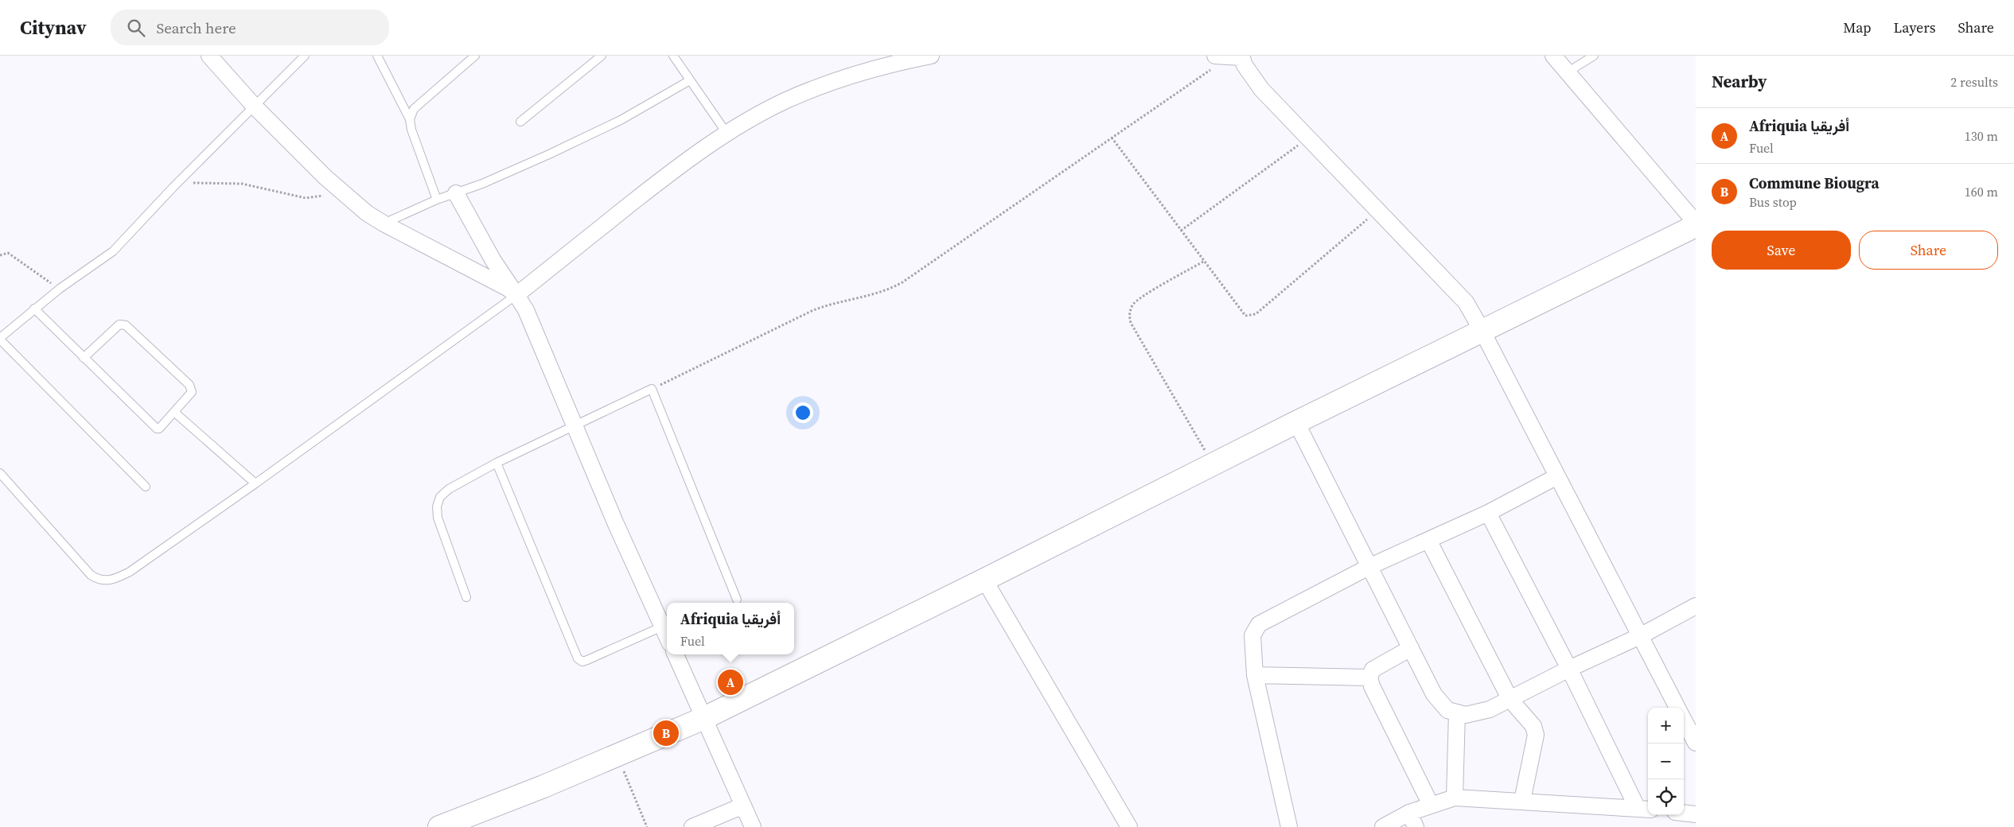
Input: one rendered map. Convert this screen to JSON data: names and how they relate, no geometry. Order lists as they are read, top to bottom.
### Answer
{
  "page": {
    "header": "Citynav",
    "search": "Search here",
    "nav": ["Map", "Layers", "Share"],
    "heading": ["Nearby", "2 results"],
    "list": [
      {
        "mark": "A",
        "name": "Afriquia أفريقيا",
        "note": "Fuel",
        "value": "130 m"
      },
      {
        "mark": "B",
        "name": "Commune Biougra",
        "note": "Bus stop",
        "value": "160 m"
      }
    ],
    "buttons": ["Save", "Share"],
    "popup": ["Afriquia أفريقيا", "Fuel"],
    "pins": ["A", "B"],
    "map_buttons": ["+", "−"]
  }
}
